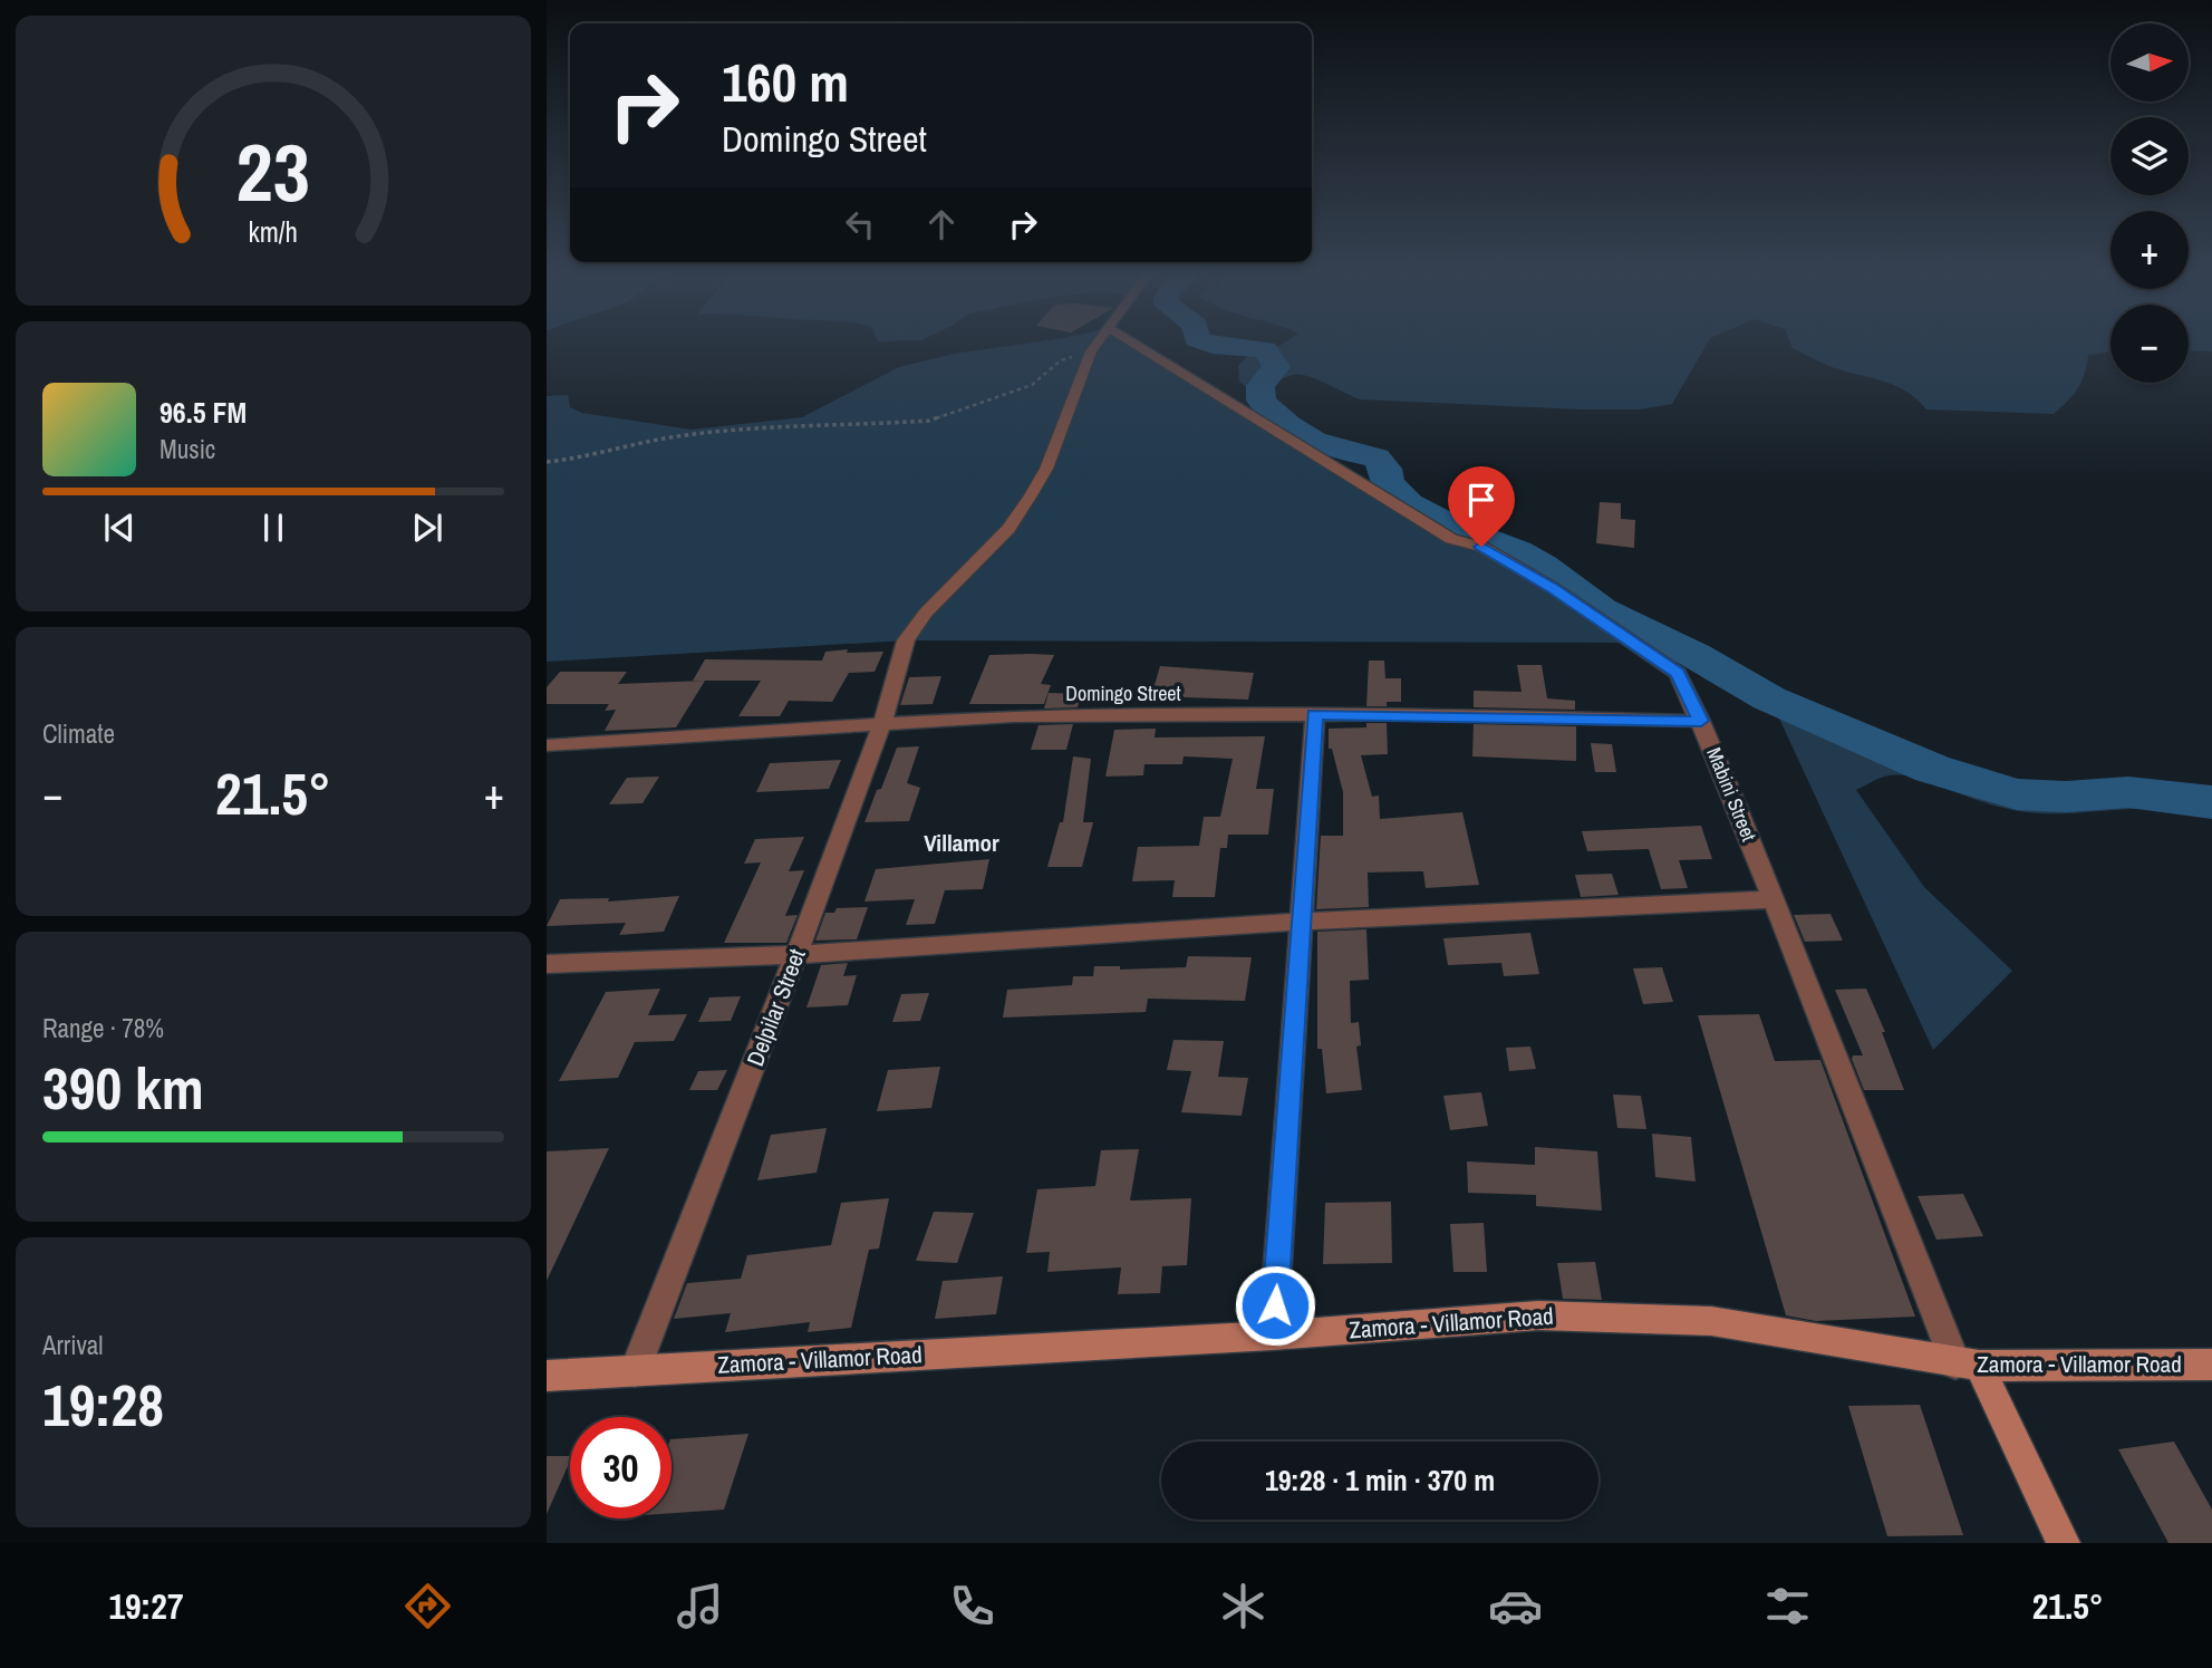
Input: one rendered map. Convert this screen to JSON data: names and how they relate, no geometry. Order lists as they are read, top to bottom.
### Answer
{
  "streets": {
    "main road": ["Zamora - Villamor Road"],
    "street": ["Domingo Street", "Mabini Street", "Delpilar Street"]
  },
  "crossings": [
    ["Domingo Street", "Mabini Street"],
    ["Domingo Street", "Delpilar Street"],
    ["Mabini Street", "Zamora - Villamor Road"],
    ["Delpilar Street", "Zamora - Villamor Road"]
  ],
  "districts": ["Villamor"],
  "north": "right",
  "page": {
    "map_buttons": ["+", "−"],
    "turn": ["160 m", "Domingo Street"],
    "song": ["96.5 FM", "Music"],
    "tile": [
      "Climate",
      ["Range · 78%", "390 km"],
      ["Arrival", "19:28"]
    ],
    "heat": ["−", "21.5°", "+"],
    "limit": "30",
    "trip": "19:28 · 1 min · 370 m",
    "tabs": ["19:27", "21.5°"],
    "gauge": ["23", "km/h"]
  }
}
